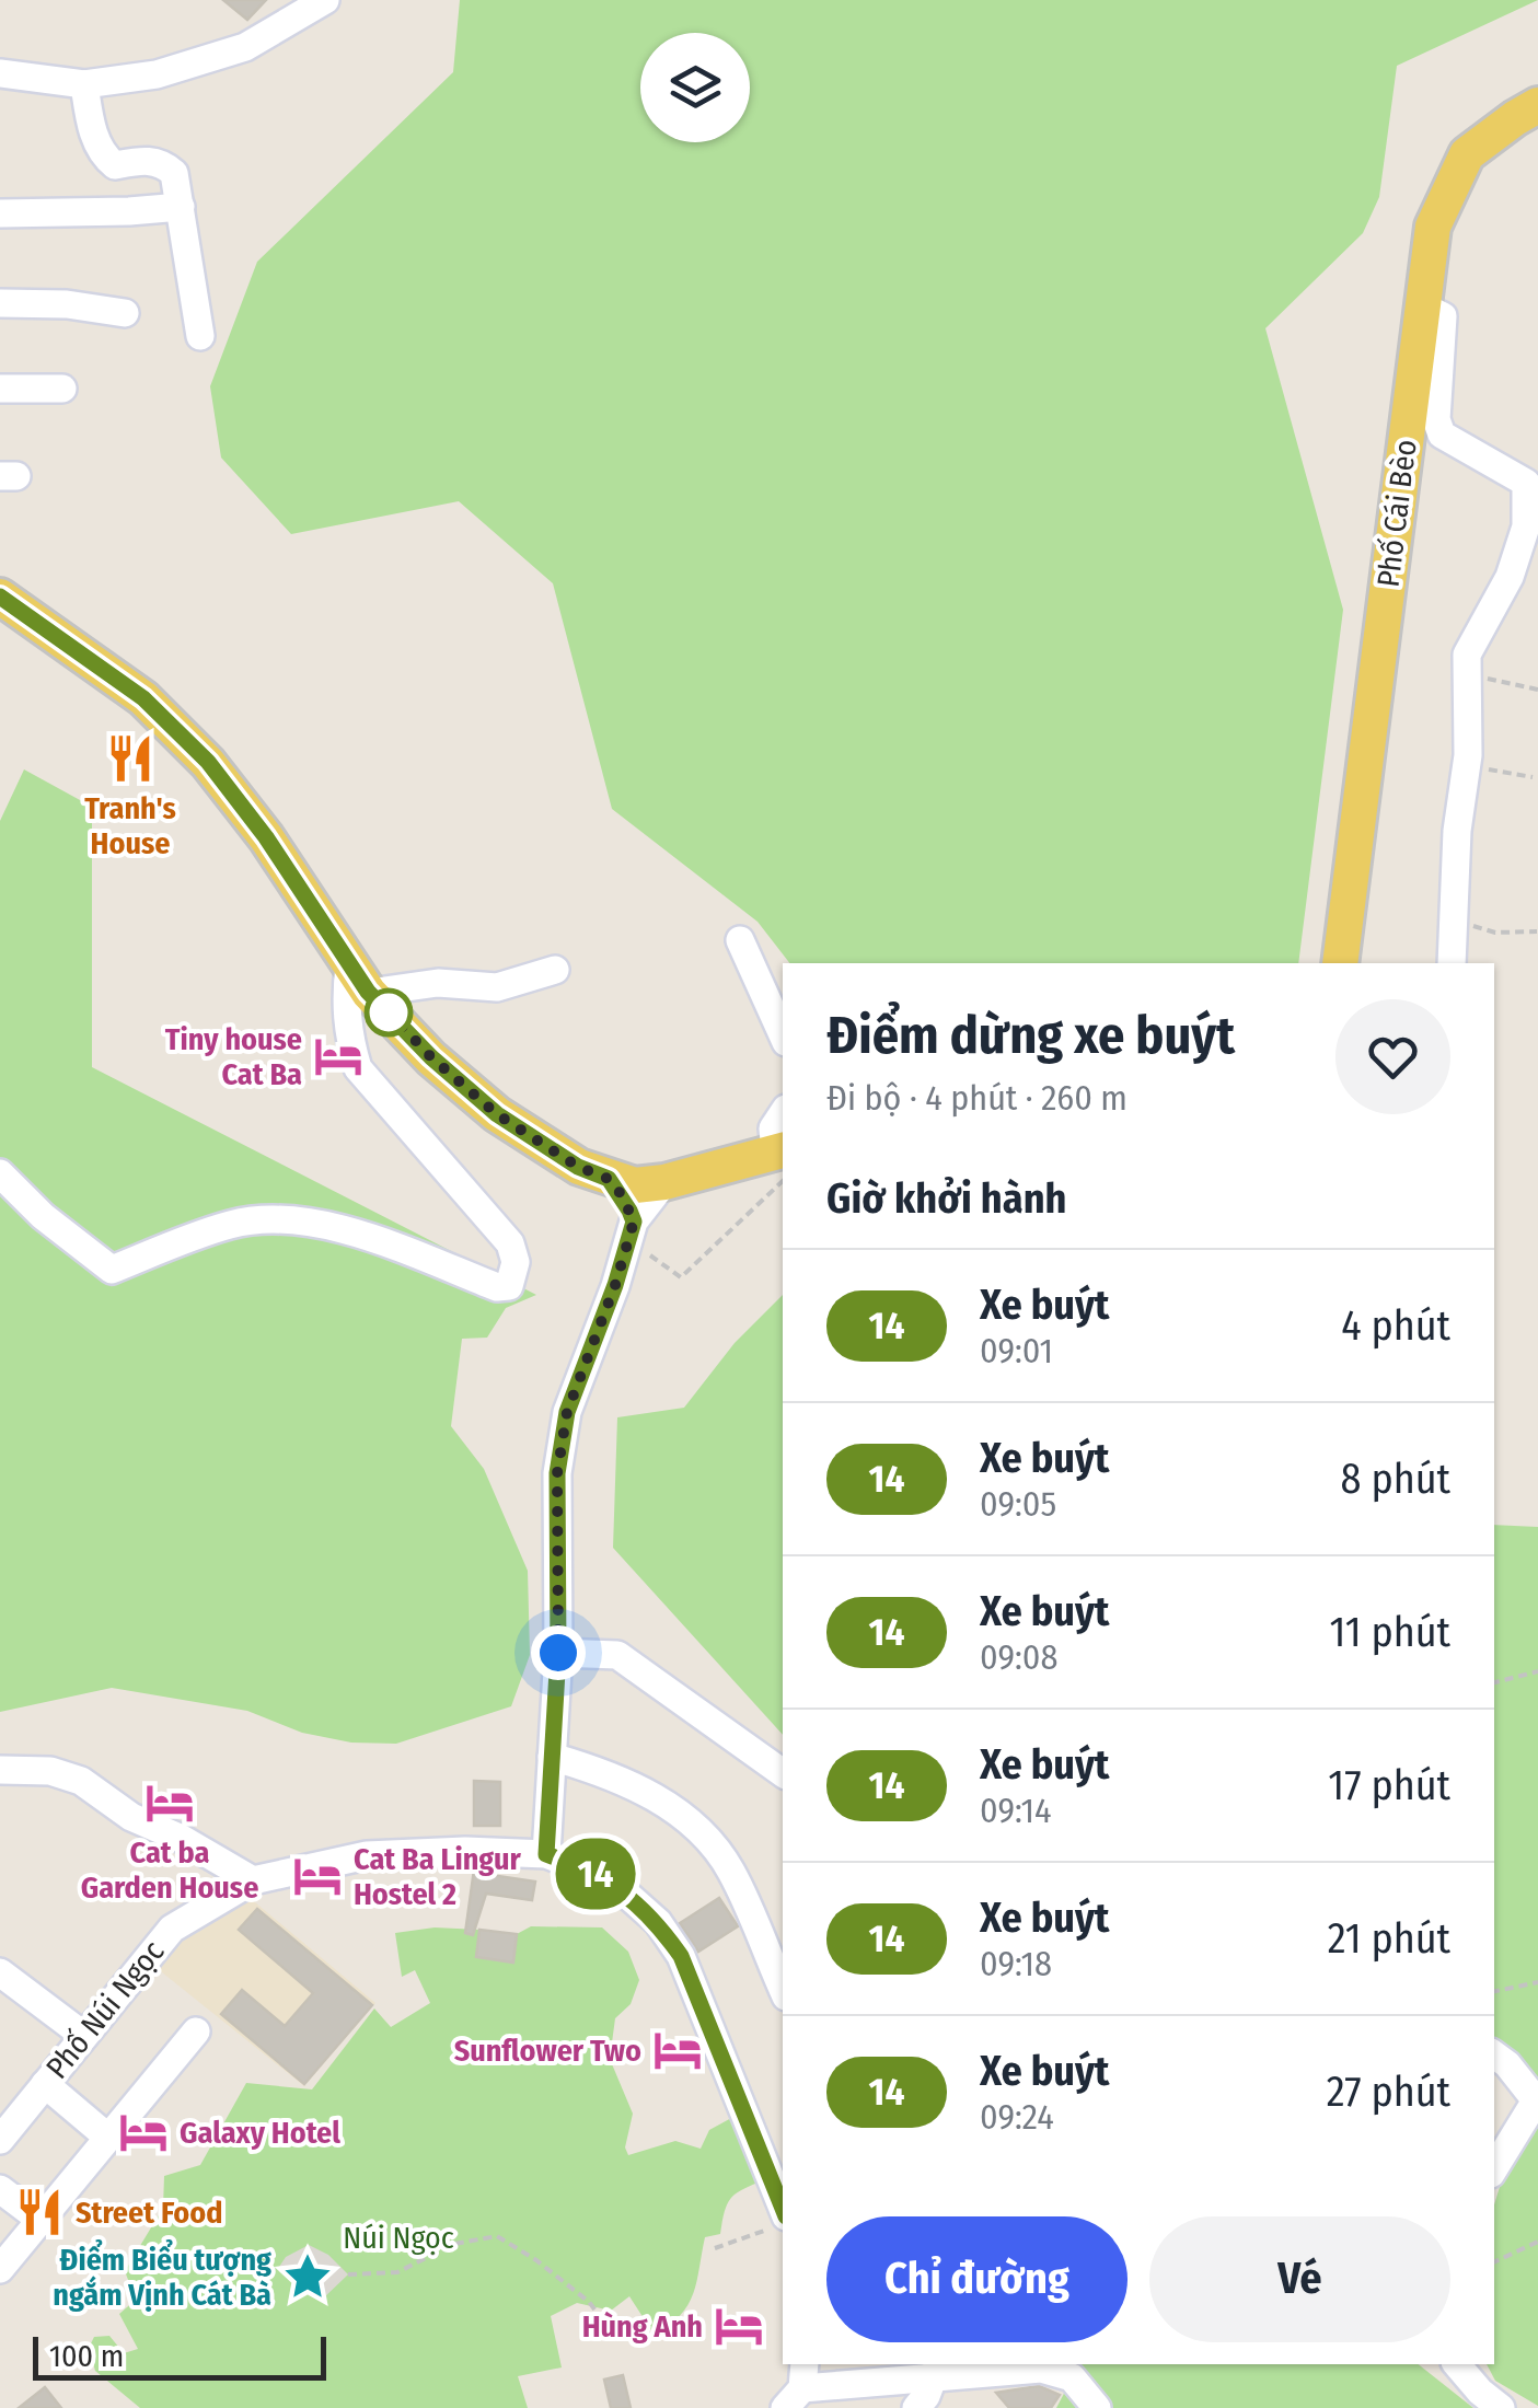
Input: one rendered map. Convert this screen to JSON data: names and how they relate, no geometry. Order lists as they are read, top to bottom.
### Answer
{
  "streets": {
    "main road": ["Phố Cái Bèo"],
    "street": ["Phố Núi Ngọc"]
  },
  "parks": ["Núi Ngọc"],
  "places": {
    "restaurant": ["Tranh's House", "Street Food"],
    "hotel": [
      "Tiny house Cat Ba",
      "Cat ba Garden House",
      "Cat Ba Lingur Hostel 2",
      "Sunflower Two",
      "Galaxy Hotel",
      "Hùng Anh"
    ],
    "place": ["Điểm Biểu tượng ngắm Vịnh Cát Bà"]
  },
  "lines": ["bus line 14"],
  "scale_bar": "100 m",
  "page": {
    "on_map": "14",
    "heading": [
      ["Điểm dừng xe buýt", "Đi bộ · 4 phút · 260 m"],
      "Giờ khởi hành"
    ],
    "list": [
      {
        "mark": "14",
        "name": "Xe buýt",
        "note": "09:01",
        "value": "4 phút"
      },
      {
        "mark": "14",
        "name": "Xe buýt",
        "note": "09:05",
        "value": "8 phút"
      },
      {
        "mark": "14",
        "name": "Xe buýt",
        "note": "09:08",
        "value": "11 phút"
      },
      {
        "mark": "14",
        "name": "Xe buýt",
        "note": "09:14",
        "value": "17 phút"
      },
      {
        "mark": "14",
        "name": "Xe buýt",
        "note": "09:18",
        "value": "21 phút"
      },
      {
        "mark": "14",
        "name": "Xe buýt",
        "note": "09:24",
        "value": "27 phút"
      }
    ],
    "buttons": ["Chỉ đường", "Vé"],
    "scale": "100 m"
  }
}
